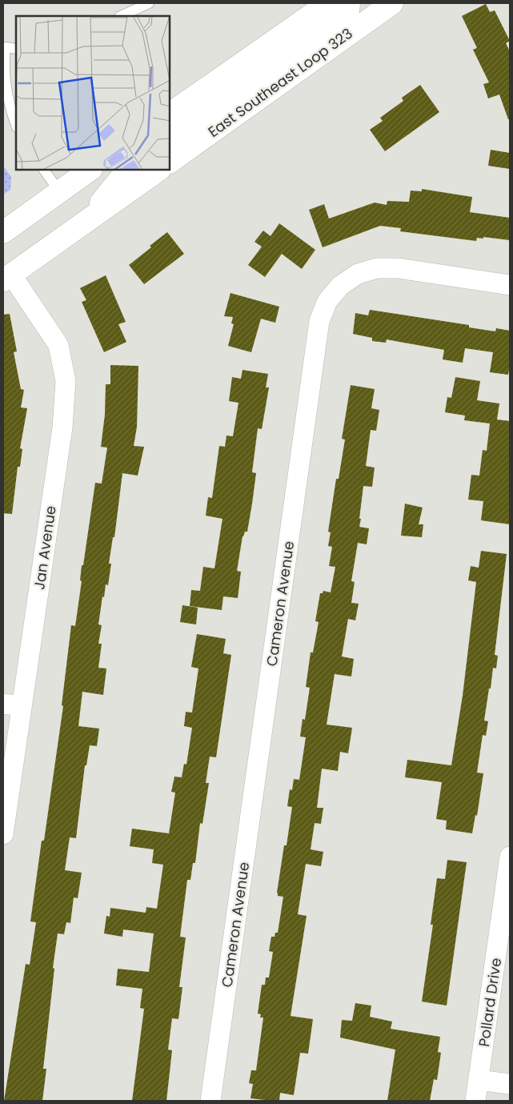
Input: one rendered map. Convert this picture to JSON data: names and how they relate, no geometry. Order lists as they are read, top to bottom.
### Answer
{
  "streets": {
    "highway": ["East Southeast Loop 323"],
    "street": ["Jan Avenue", "Cameron Avenue", "Pollard Drive"]
  }
}
